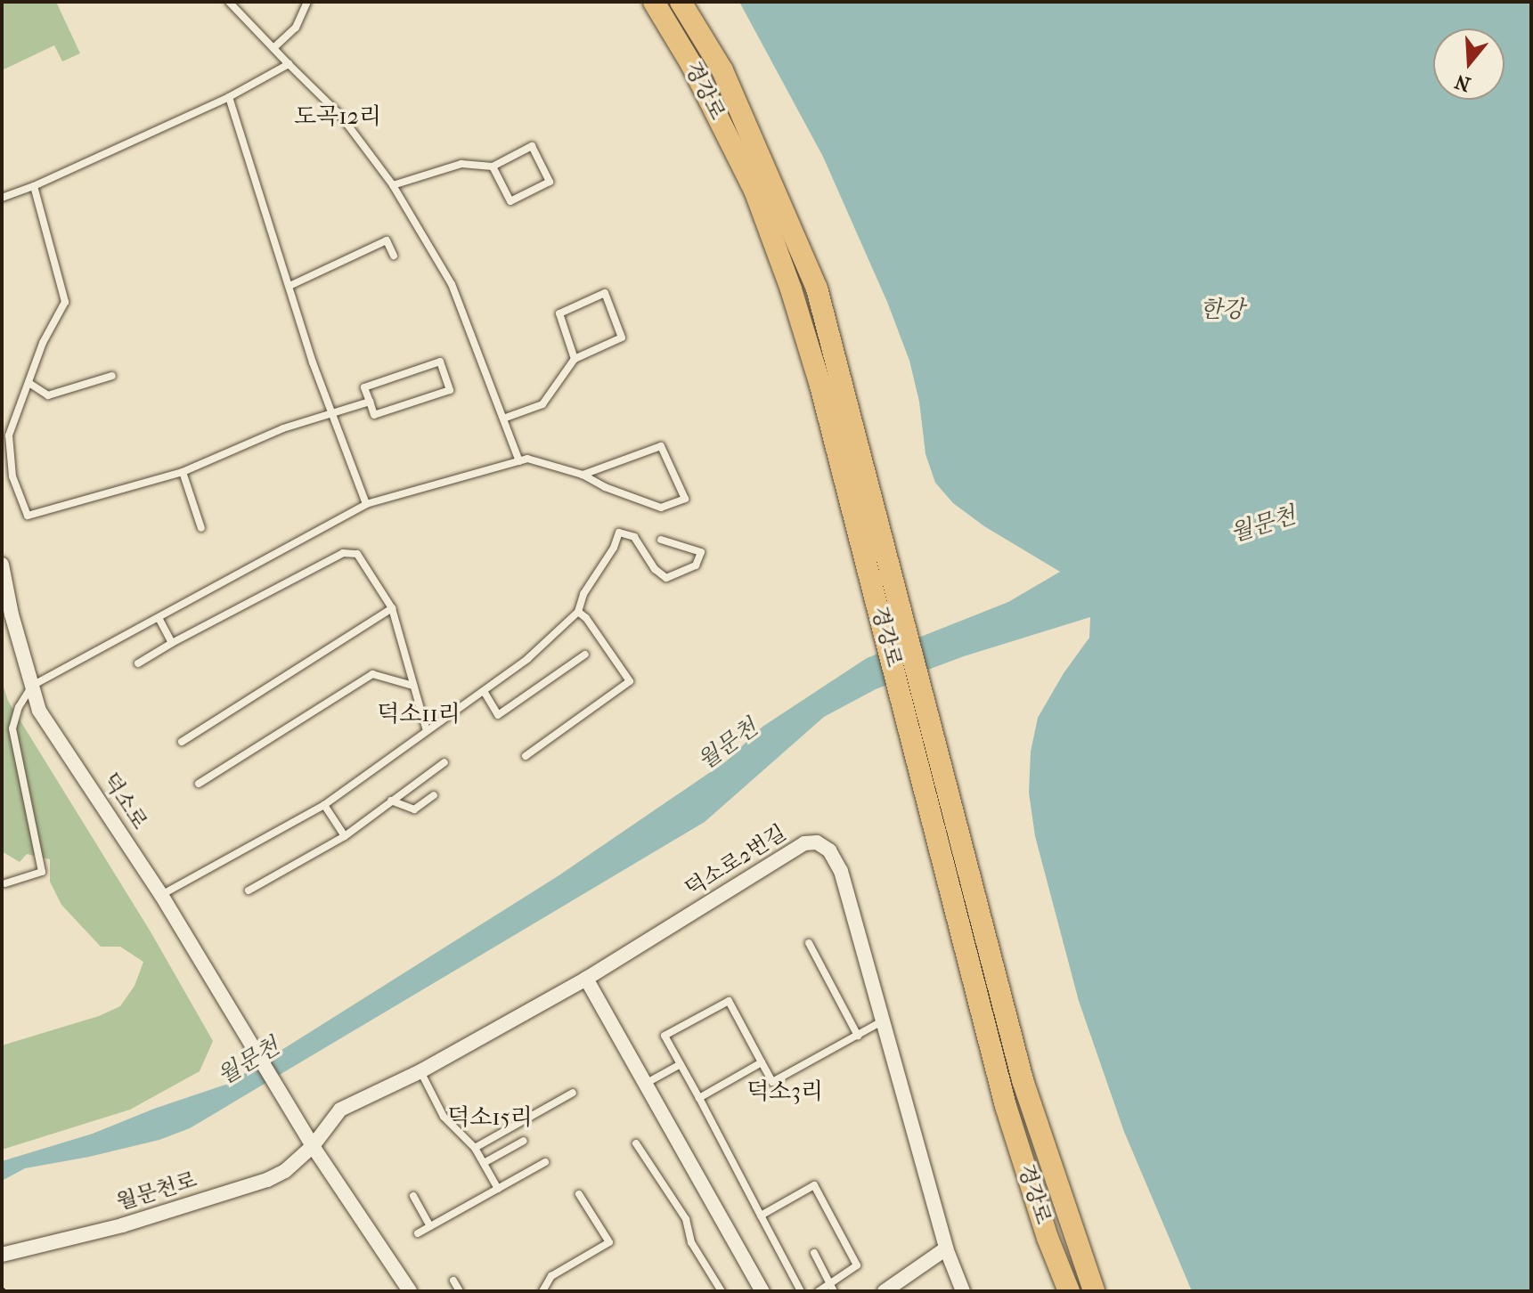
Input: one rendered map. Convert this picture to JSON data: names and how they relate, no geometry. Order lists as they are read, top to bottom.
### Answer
{
  "streets": {
    "main road": ["경강로"],
    "street": ["덕소로", "덕소로2번길", "월문천로"]
  },
  "crossings": [
    ["덕소로", "덕소로2번길"],
    ["덕소로", "월문천로"],
    ["덕소로2번길", "월문천로"]
  ],
  "districts": [
    "도곡12리",
    "덕소11리",
    "덕소3리",
    "덕소15리"
  ],
  "water": ["한강", "월문천"],
  "north": "bottom"
}
